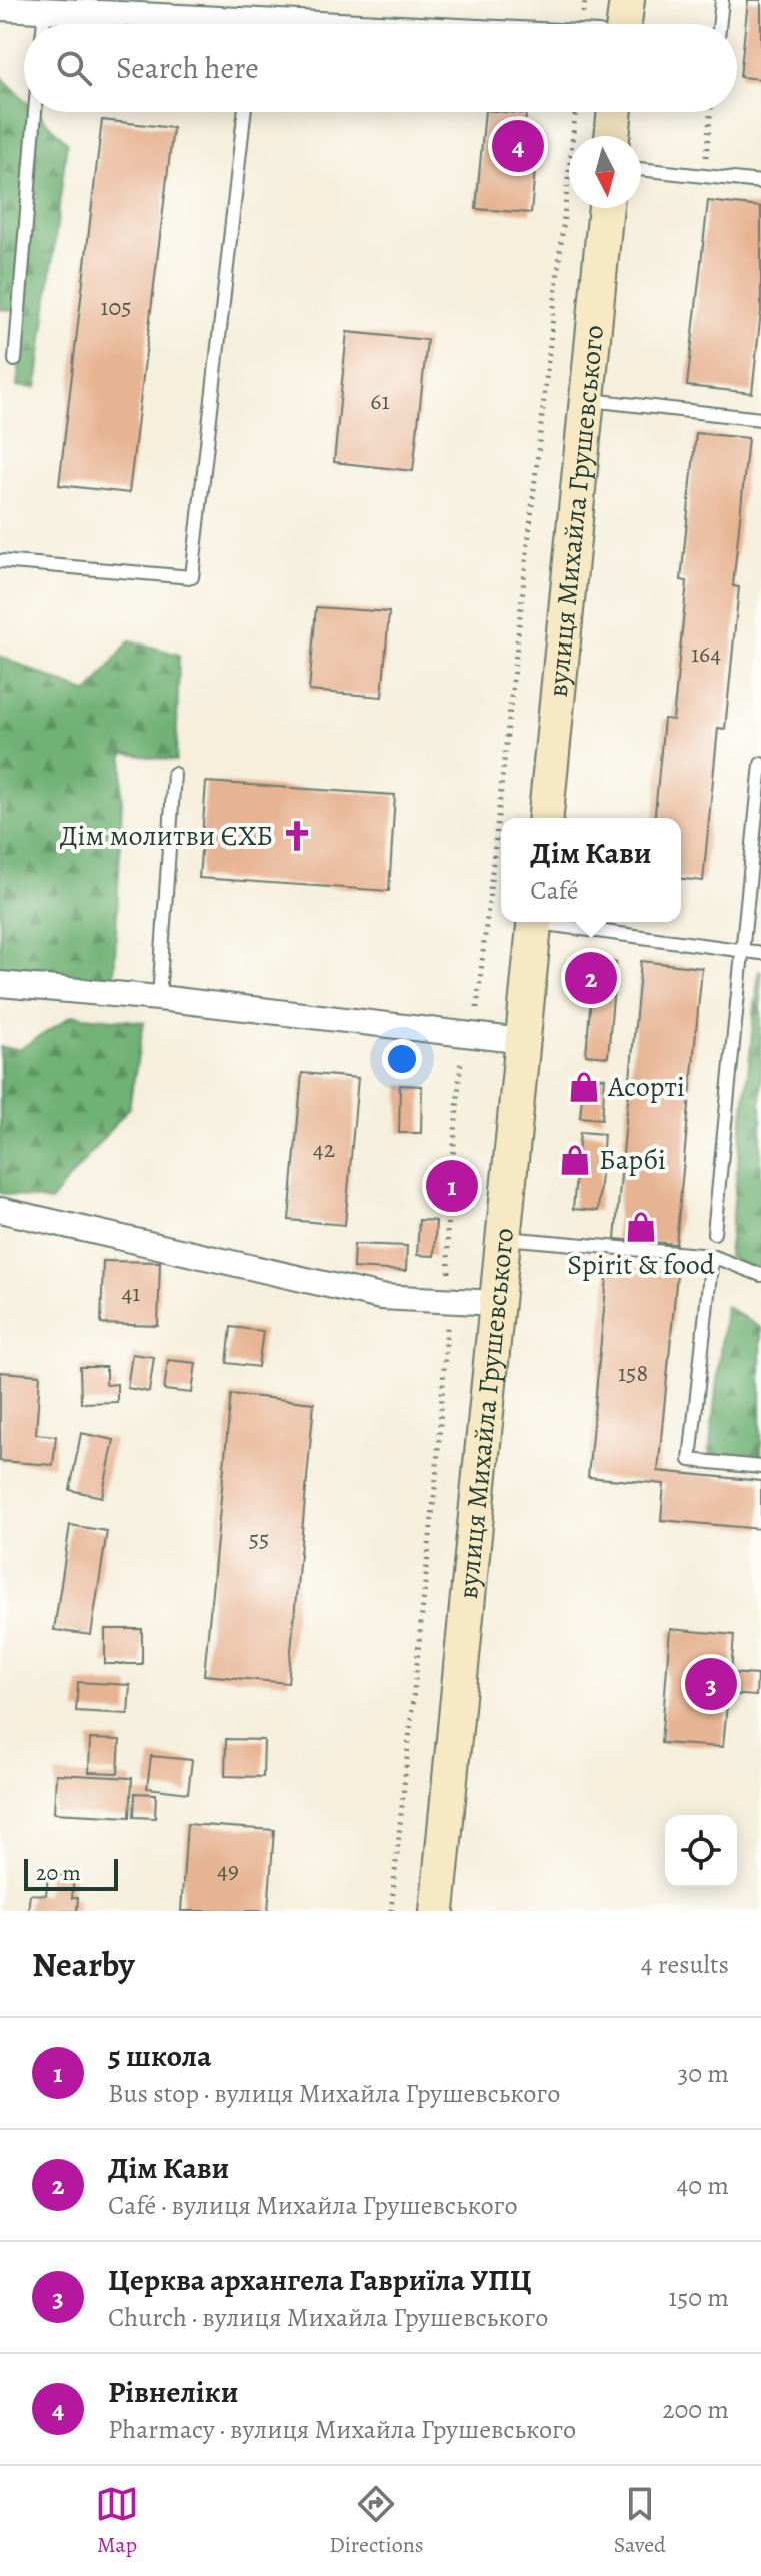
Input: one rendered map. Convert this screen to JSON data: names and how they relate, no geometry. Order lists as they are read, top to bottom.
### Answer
{
  "streets": {
    "main road": ["вулиця Михайла Грушевського"]
  },
  "places": {
    "church": ["Дім молитви ЄХБ"],
    "shop": ["Асорті", "Барбі", "Spirit & food"]
  },
  "house_numbers": [
    "105",
    "61",
    "164",
    "42",
    "41",
    "158",
    "55",
    "49"
  ],
  "scale_bar": "20 m",
  "north": "bottom",
  "page": {
    "search": "Search here",
    "pins": [
      "4",
      "2",
      "1",
      "3"
    ],
    "popup": ["Дім Кави", "Café"],
    "scale": "20 m",
    "heading": ["Nearby", "4 results"],
    "list": [
      {
        "mark": "1",
        "name": "5 школа",
        "note": "Bus stop · вулиця Михайла Грушевського",
        "value": "30 m"
      },
      {
        "mark": "2",
        "name": "Дім Кави",
        "note": "Café · вулиця Михайла Грушевського",
        "value": "40 m"
      },
      {
        "mark": "3",
        "name": "Церква архангела Гавриїла УПЦ",
        "note": "Church · вулиця Михайла Грушевського",
        "value": "150 m"
      },
      {
        "mark": "4",
        "name": "Рівнеліки",
        "note": "Pharmacy · вулиця Михайла Грушевського",
        "value": "200 m"
      }
    ],
    "nav": ["Map", "Directions", "Saved"]
  }
}
